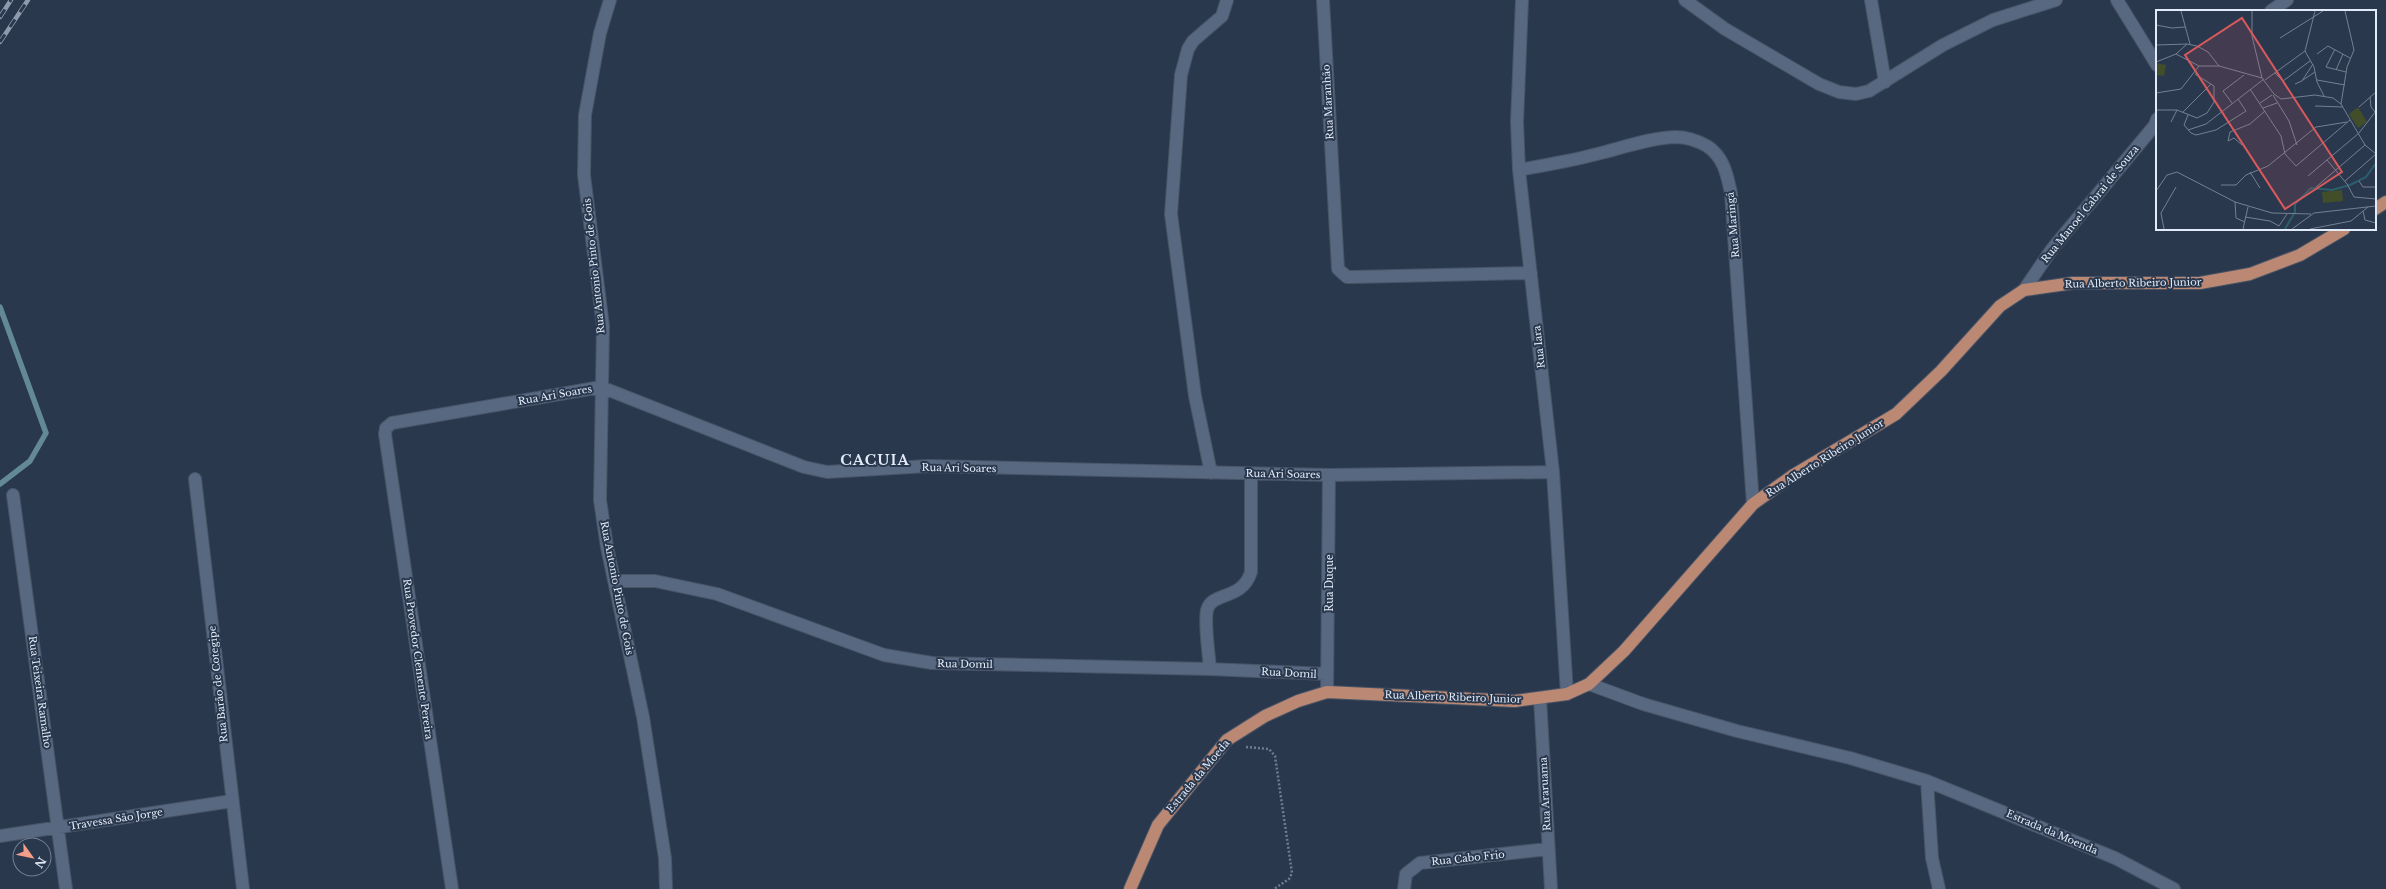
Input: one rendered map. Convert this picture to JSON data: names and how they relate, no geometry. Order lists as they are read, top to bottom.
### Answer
{
  "streets": {
    "main road": ["Rua Alberto Ribeiro Junior", "Estrada da Moeda"],
    "street": [
      "Rua Maranhão",
      "Rua Manoel Cabrai de Souza",
      "Rua Maringá",
      "Rua Antonio Pinto de Gois",
      "Rua Iara",
      "Rua Ari Soares",
      "Rua Duque",
      "Rua Provedor Clemente Pereira",
      "Rua Domil",
      "Rua Barão de Cotegipe",
      "Rua Teixeira Ramalho",
      "Rua Araruama",
      "Travessa São Jorge",
      "Estrada da Moenda",
      "Rua Cabo Frio"
    ]
  },
  "crossings": [
    ["Rua Maranhão", "Rua Iara"],
    ["Rua Manoel Cabrai de Souza", "Rua Alberto Ribeiro Junior"],
    ["Rua Maringá", "Rua Alberto Ribeiro Junior"],
    ["Rua Maringá", "Rua Iara"],
    ["Rua Antonio Pinto de Gois", "Rua Ari Soares"],
    ["Rua Antonio Pinto de Gois", "Rua Domil"],
    ["Rua Alberto Ribeiro Junior", "Rua Iara"],
    ["Rua Alberto Ribeiro Junior", "Rua Duque"],
    ["Rua Alberto Ribeiro Junior", "Estrada da Moeda"],
    ["Rua Alberto Ribeiro Junior", "Rua Araruama"],
    ["Rua Alberto Ribeiro Junior", "Estrada da Moenda"],
    ["Rua Iara", "Rua Ari Soares"],
    ["Rua Ari Soares", "Rua Duque"],
    ["Rua Ari Soares", "Rua Provedor Clemente Pereira"],
    ["Rua Duque", "Rua Domil"],
    ["Rua Duque", "Estrada da Moeda"],
    ["Rua Barão de Cotegipe", "Travessa São Jorge"],
    ["Rua Teixeira Ramalho", "Travessa São Jorge"],
    ["Rua Araruama", "Rua Cabo Frio"]
  ],
  "districts": ["CACUIA"],
  "north": "bottom right"
}
